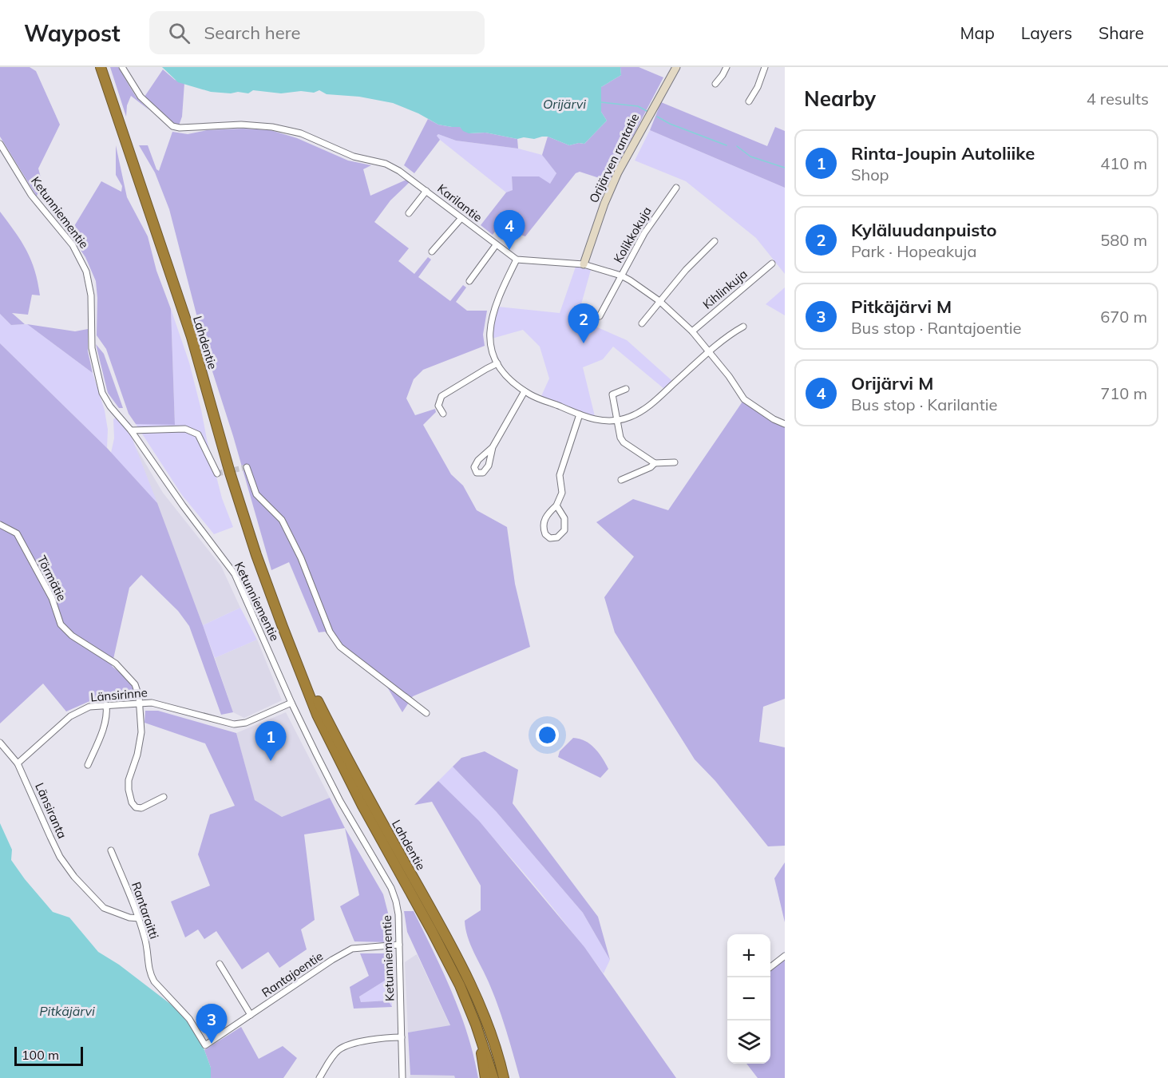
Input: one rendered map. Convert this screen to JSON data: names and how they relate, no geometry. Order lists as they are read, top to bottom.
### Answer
{
  "streets": {
    "highway": ["Lahdentie"],
    "street": [
      "Orijärven rantatie",
      "Karilantie",
      "Ketunniementie",
      "Kolikkokuja",
      "Kihlinkuja",
      "Törmätie",
      "Länsirinne",
      "Länsiranta",
      "Rantaraitti",
      "Rantajoentie"
    ]
  },
  "crossings": [
    ["Ketunniementie", "Länsirinne"],
    ["Ketunniementie", "Rantajoentie"],
    ["Törmätie", "Länsirinne"],
    ["Länsirinne", "Länsiranta"],
    ["Länsiranta", "Rantaraitti"],
    ["Rantaraitti", "Rantajoentie"]
  ],
  "water": ["Orijärvi", "Pitkäjärvi"],
  "scale_bar": "100 m",
  "page": {
    "header": "Waypost",
    "search": "Search here",
    "nav": ["Map", "Layers", "Share"],
    "heading": ["Nearby", "4 results"],
    "list": [
      {
        "mark": "1",
        "name": "Rinta-Joupin Autoliike",
        "note": "Shop",
        "value": "410 m"
      },
      {
        "mark": "2",
        "name": "Kyläluudanpuisto",
        "note": "Park · Hopeakuja",
        "value": "580 m"
      },
      {
        "mark": "3",
        "name": "Pitkäjärvi M",
        "note": "Bus stop · Rantajoentie",
        "value": "670 m"
      },
      {
        "mark": "4",
        "name": "Orijärvi M",
        "note": "Bus stop · Karilantie",
        "value": "710 m"
      }
    ],
    "pins": [
      "4",
      "2",
      "1",
      "3"
    ],
    "map_buttons": ["+", "−"],
    "scale": "100 m"
  }
}
